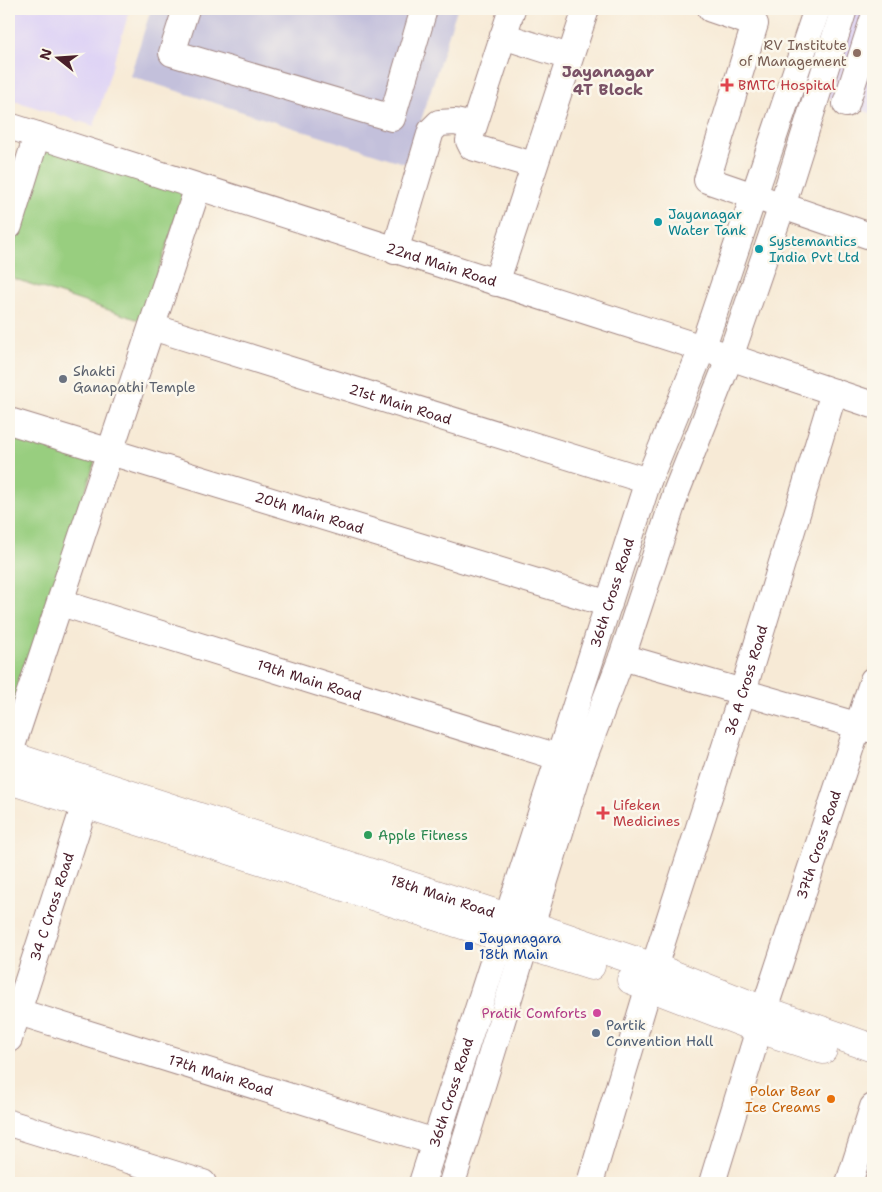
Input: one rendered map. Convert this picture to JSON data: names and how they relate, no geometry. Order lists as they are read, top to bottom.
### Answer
{
  "streets": {
    "main road": ["18th Main Road"],
    "street": [
      "22nd Main Road",
      "21st Main Road",
      "20th Main Road",
      "36th Cross Road",
      "19th Main Road",
      "36 A Cross Road",
      "37th Cross Road",
      "34 C Cross Road",
      "17th Main Road"
    ]
  },
  "crossings": [
    ["22nd Main Road", "36th Cross Road"],
    ["22nd Main Road", "36 A Cross Road"],
    ["21st Main Road", "36th Cross Road"],
    ["20th Main Road", "36th Cross Road"],
    ["36th Cross Road", "19th Main Road"],
    ["36th Cross Road", "18th Main Road"],
    ["36th Cross Road", "17th Main Road"],
    ["36 A Cross Road", "18th Main Road"],
    ["37th Cross Road", "18th Main Road"],
    ["18th Main Road", "34 C Cross Road"],
    ["34 C Cross Road", "17th Main Road"]
  ],
  "districts": ["Jayanagar 4T Block"],
  "places": {
    "other": [
      "RV Institute of Management",
      "Jayanagar Water Tank",
      "Systemantics India Pvt Ltd",
      "Shakti Ganapathi Temple",
      "Apple Fitness",
      "Pratik Comforts",
      "Partik Convention Hall",
      "Polar Bear Ice Creams"
    ],
    "health": ["BMTC Hospital", "Lifeken Medicines"],
    "transit": ["Jayanagara 18th Main"]
  },
  "north": "left"
}
